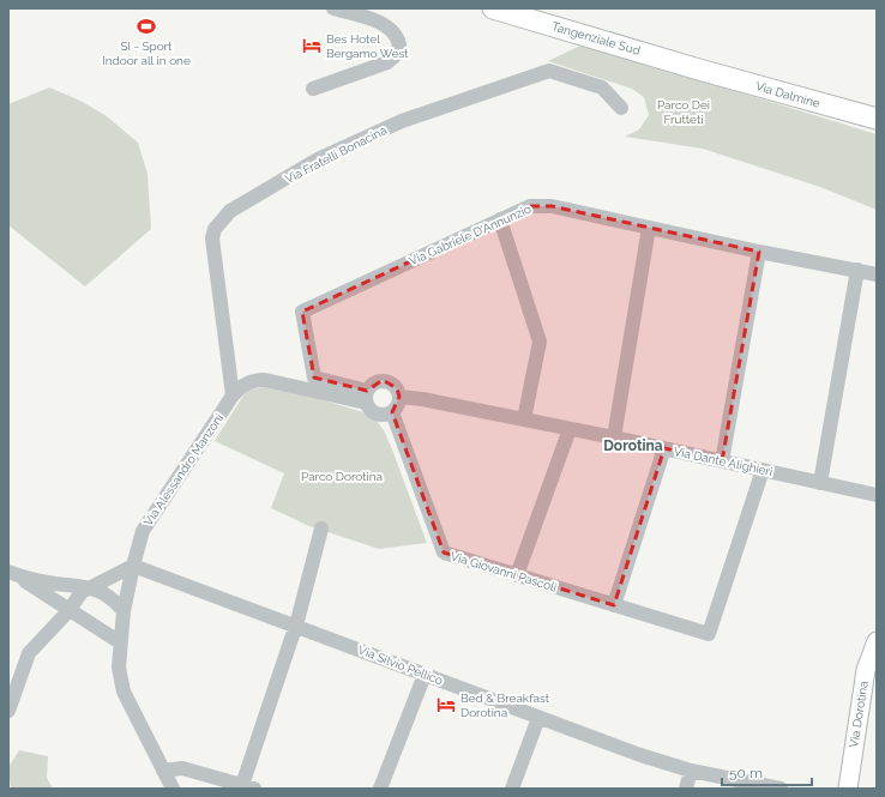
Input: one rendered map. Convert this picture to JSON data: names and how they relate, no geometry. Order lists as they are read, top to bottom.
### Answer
{
  "streets": {
    "highway": ["Tangenziale Sud", "Via Dalmine"],
    "main road": ["Via Dorotina"],
    "street": [
      "Via Fratelli Bonacina",
      "Via Gabriele D'Annunzio",
      "Via Dante Alighieri",
      "Via Alessandro Manzoni",
      "Via Giovanni Pascoli",
      "Via Silvio Pellico"
    ]
  },
  "crossings": [
    ["Tangenziale Sud", "Via Dalmine"],
    ["Via Fratelli Bonacina", "Via Alessandro Manzoni"],
    ["Via Gabriele D'Annunzio", "Via Dante Alighieri"],
    ["Via Gabriele D'Annunzio", "Via Alessandro Manzoni"],
    ["Via Gabriele D'Annunzio", "Via Giovanni Pascoli"],
    ["Via Dante Alighieri", "Via Alessandro Manzoni"],
    ["Via Dante Alighieri", "Via Giovanni Pascoli"],
    ["Via Alessandro Manzoni", "Via Giovanni Pascoli"],
    ["Via Alessandro Manzoni", "Via Silvio Pellico"]
  ],
  "districts": ["Dorotina"],
  "parks": ["Parco Dei Frutteti", "Parco Dorotina"],
  "places": {
    "sports": ["SI - Sport Indoor all in one"],
    "hotel": ["Bes Hotel Bergamo West", "Bed & Breakfast Dorotina"]
  },
  "scale_bar": "50 m"
}
